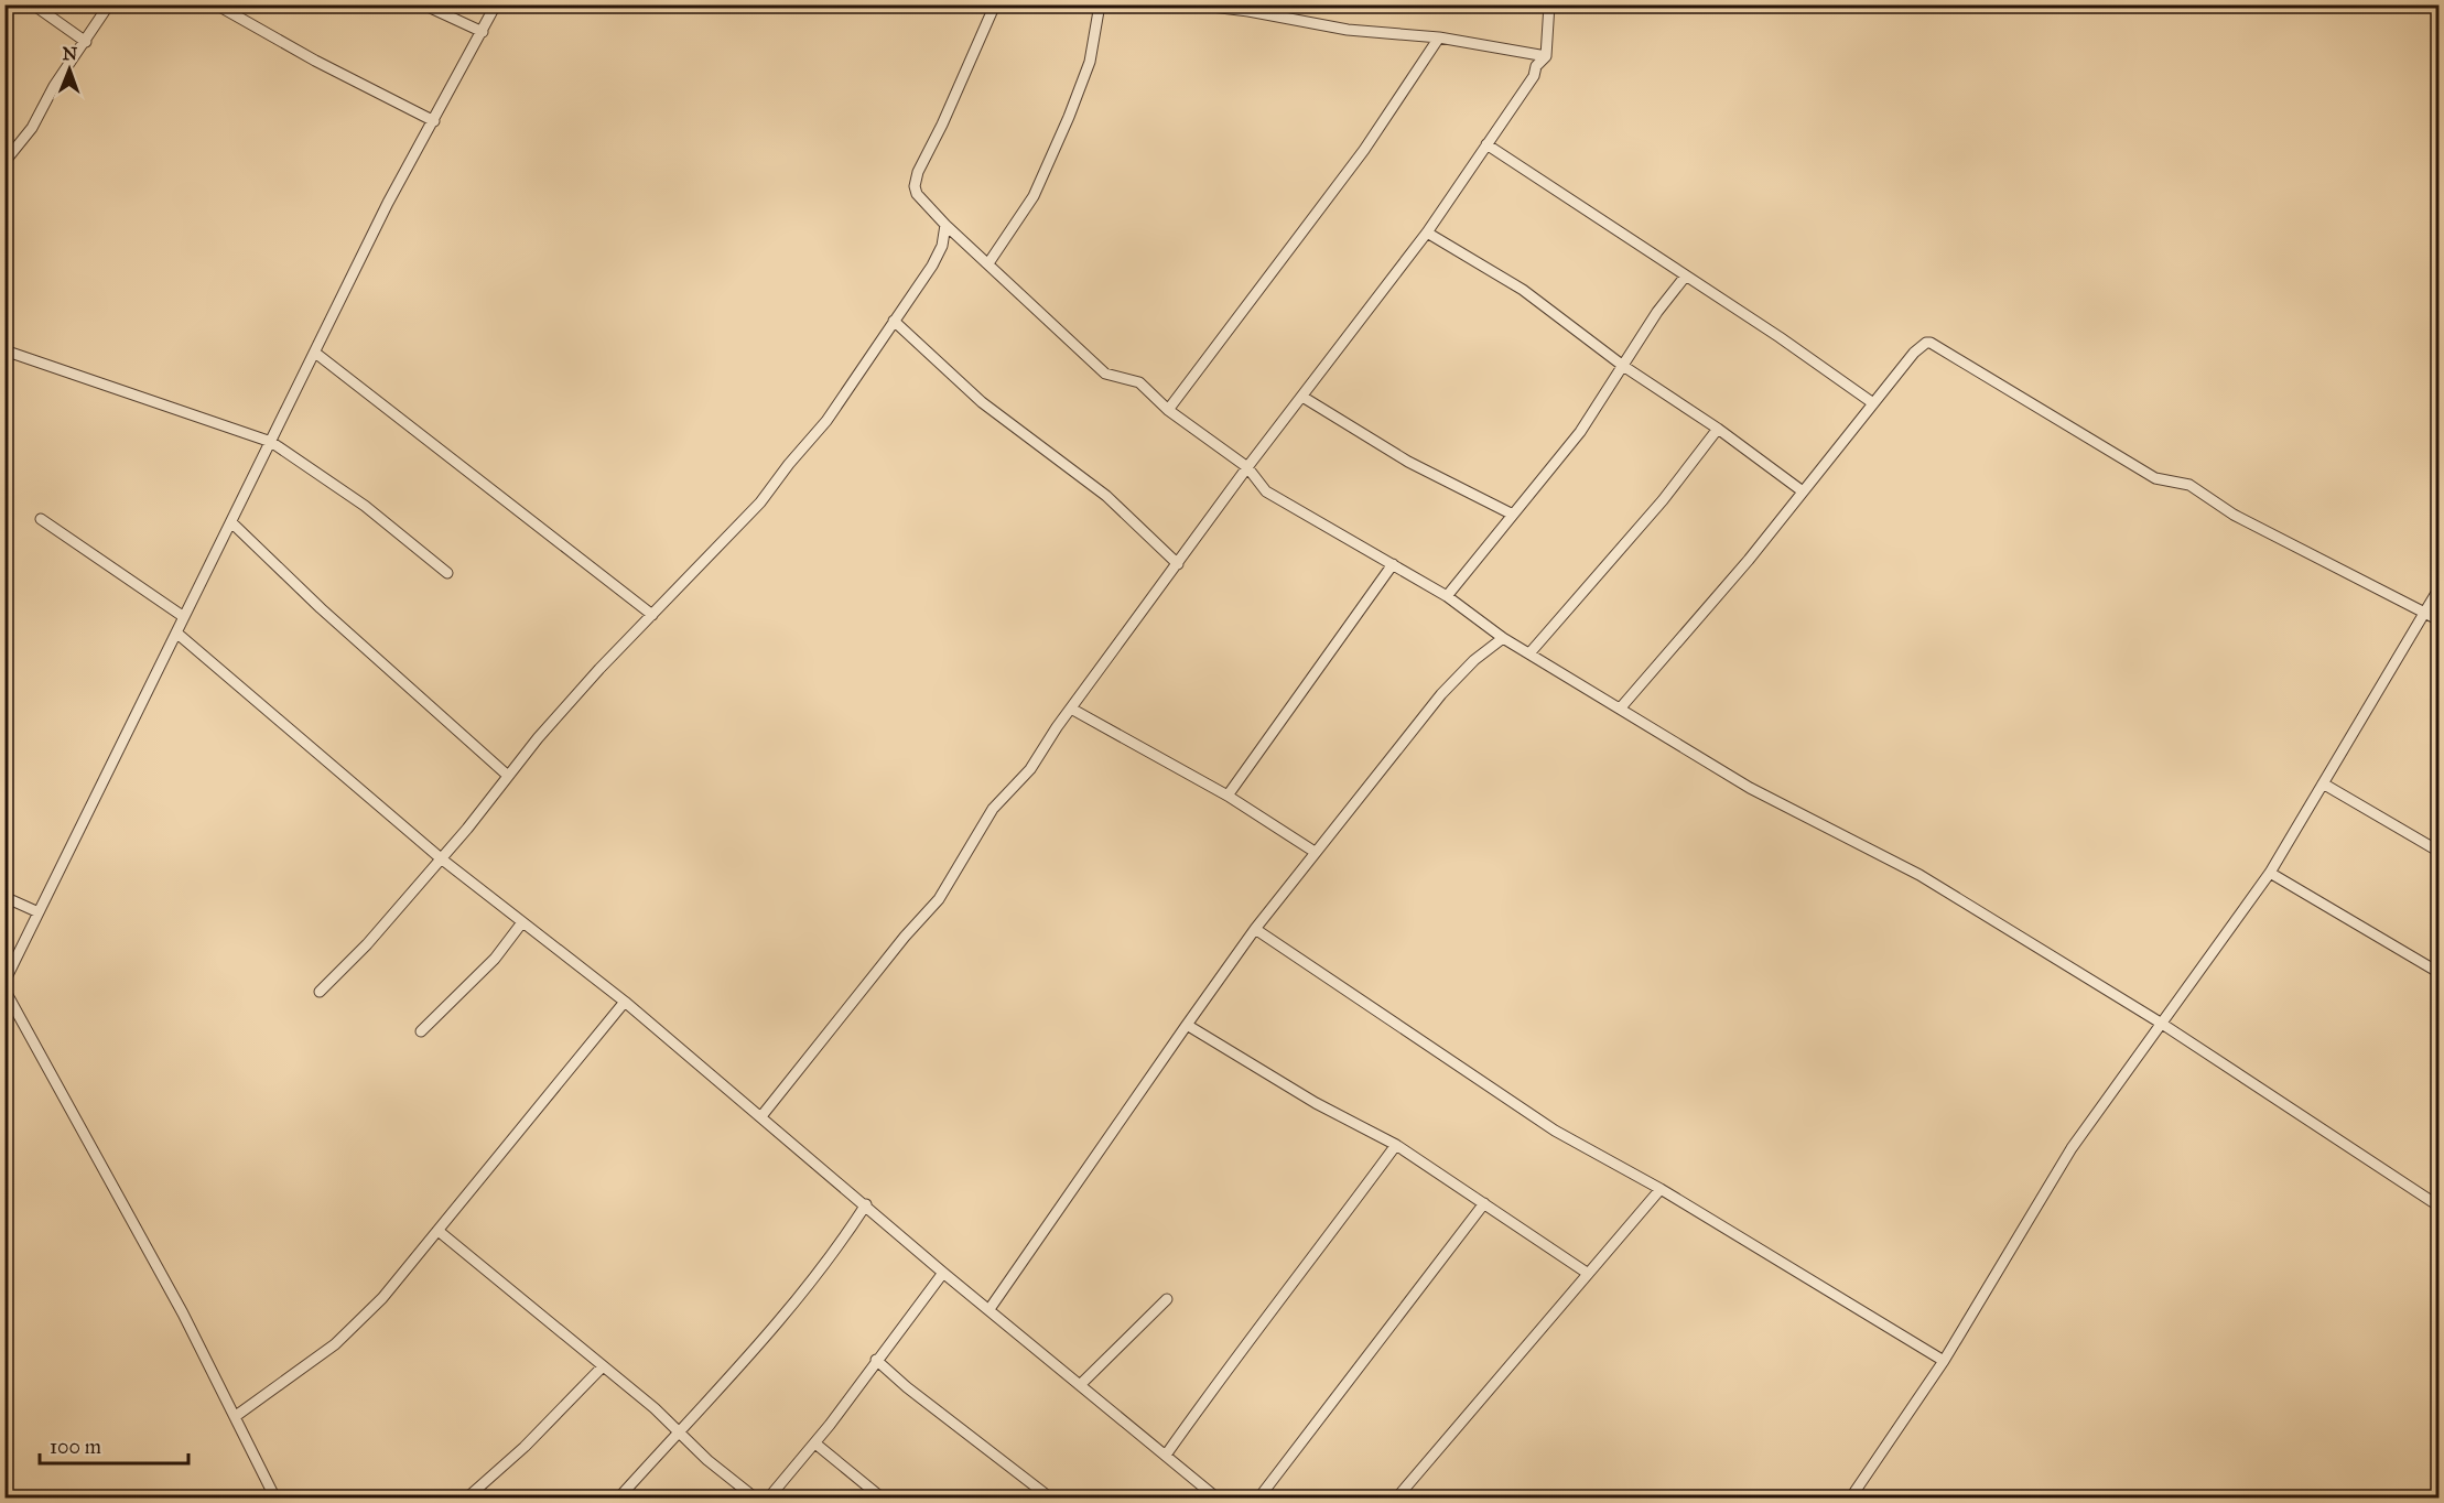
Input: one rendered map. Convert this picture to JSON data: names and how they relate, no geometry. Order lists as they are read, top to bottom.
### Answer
{
  "scale_bar": "100 m",
  "north": "top"
}
